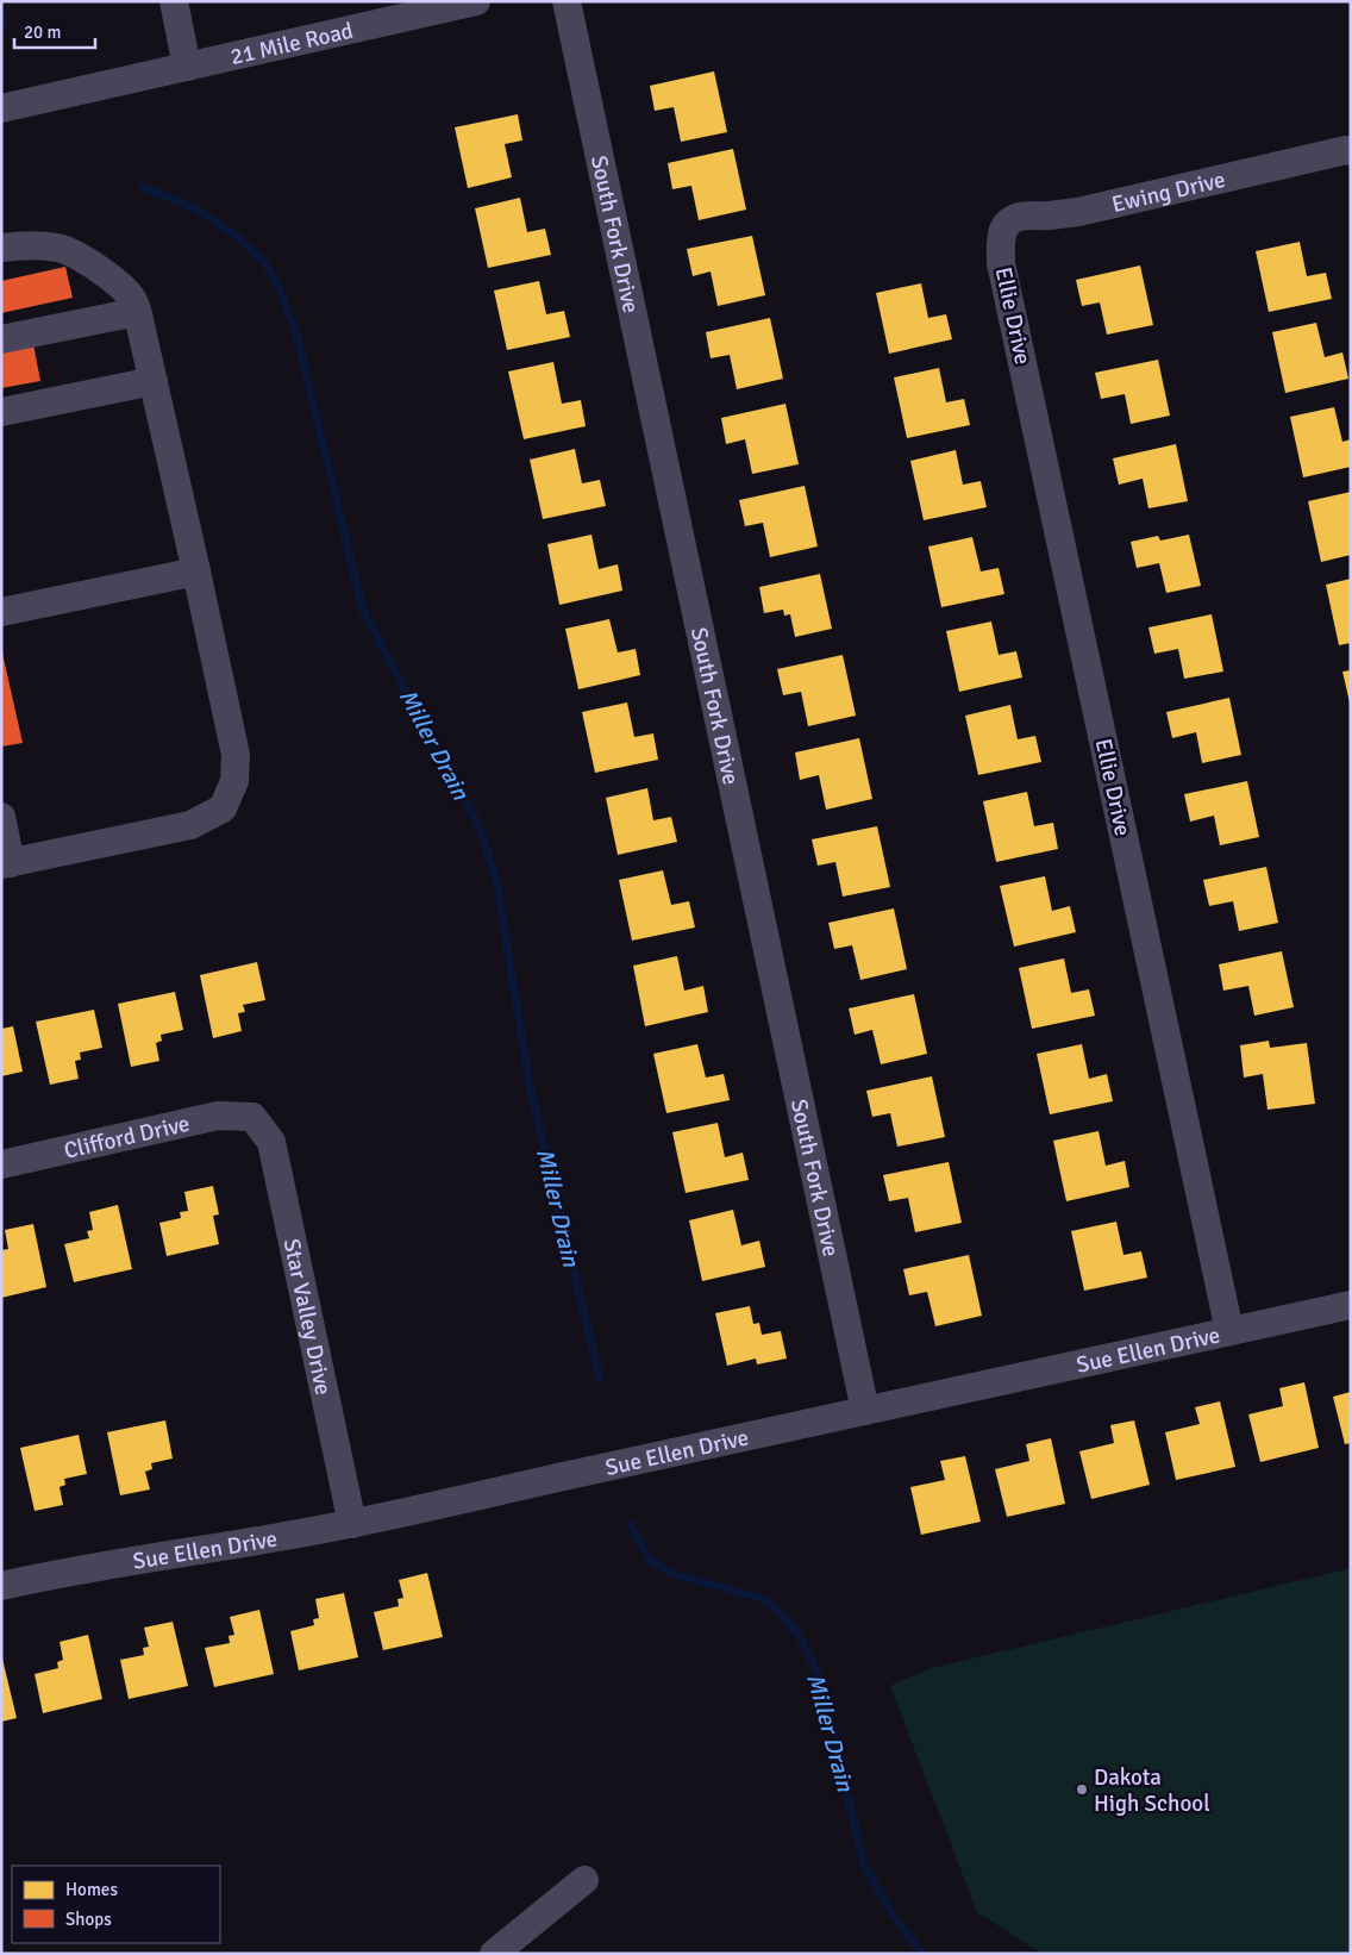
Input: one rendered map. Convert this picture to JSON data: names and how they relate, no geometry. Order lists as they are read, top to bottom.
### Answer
{
  "streets": {
    "street": [
      "21 Mile Road",
      "Ewing Drive",
      "South Fork Drive",
      "Ellie Drive",
      "Clifford Drive",
      "Star Valley Drive",
      "Sue Ellen Drive"
    ]
  },
  "crossings": [
    ["Ewing Drive", "Ellie Drive"],
    ["South Fork Drive", "Sue Ellen Drive"],
    ["Ellie Drive", "Sue Ellen Drive"],
    ["Clifford Drive", "Star Valley Drive"],
    ["Star Valley Drive", "Sue Ellen Drive"]
  ],
  "water": ["Miller Drain"],
  "places": ["Dakota High School"],
  "legend": ["Homes", "Shops"],
  "scale_bar": "20 m"
}
